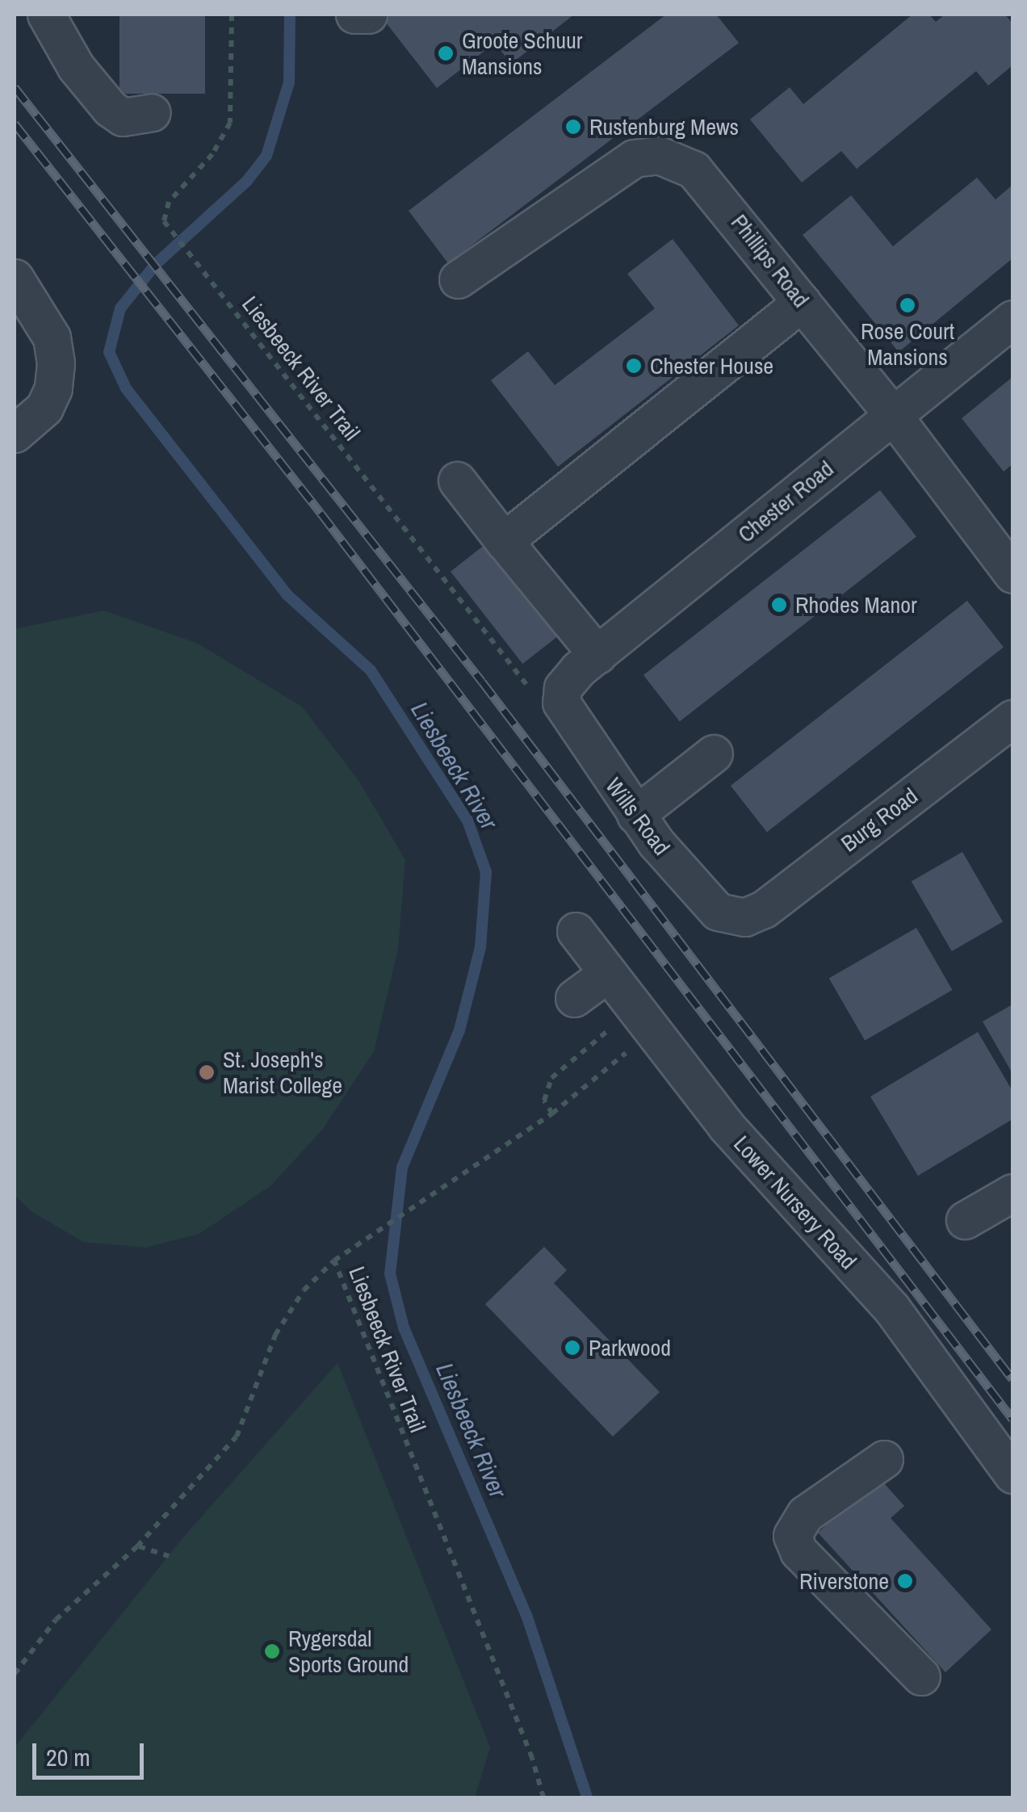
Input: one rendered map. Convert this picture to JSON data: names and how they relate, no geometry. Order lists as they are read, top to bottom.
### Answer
{
  "streets": {
    "street": [
      "Phillips Road",
      "Chester Road",
      "Wills Road",
      "Burg Road",
      "Lower Nursery Road"
    ],
    "path": ["Liesbeeck River Trail"]
  },
  "crossings": [
    ["Phillips Road", "Chester Road"],
    ["Liesbeeck River Trail", "Chester Road"],
    ["Liesbeeck River Trail", "Wills Road"],
    ["Chester Road", "Wills Road"],
    ["Wills Road", "Burg Road"]
  ],
  "water": ["Liesbeeck River"],
  "places": [
    "Groote Schuur Mansions",
    "Rustenburg Mews",
    "Rose Court Mansions",
    "Chester House",
    "Rhodes Manor",
    "St. Joseph's Marist College",
    "Parkwood",
    "Riverstone",
    "Rygersdal Sports Ground"
  ],
  "scale_bar": "20 m"
}
